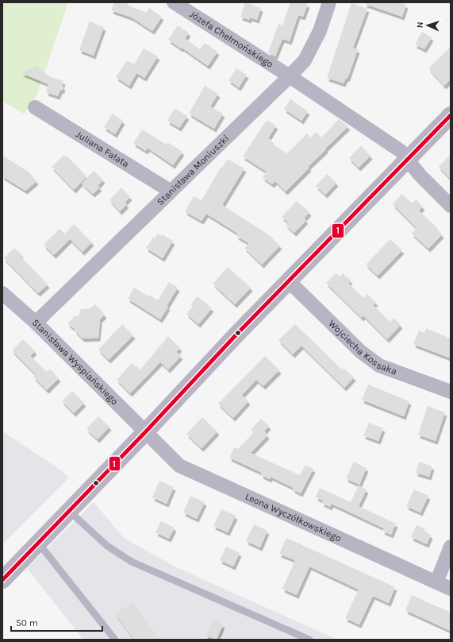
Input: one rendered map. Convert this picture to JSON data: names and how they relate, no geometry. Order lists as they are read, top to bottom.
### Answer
{
  "streets": {
    "street": [
      "Józefa Chełmońskiego",
      "Juliana Fałata",
      "Stanisława Moniuszki",
      "Wojciecha Kossaka",
      "Stanisława Wyspiańskiego",
      "Leona Wyczółkowskiego"
    ]
  },
  "crossings": [
    ["Józefa Chełmońskiego", "Stanisława Moniuszki"],
    ["Juliana Fałata", "Stanisława Moniuszki"],
    ["Stanisława Moniuszki", "Stanisława Wyspiańskiego"],
    ["Stanisława Wyspiańskiego", "Leona Wyczółkowskiego"]
  ],
  "lines": ["transit line 1"],
  "scale_bar": "50 m",
  "north": "left"
}
